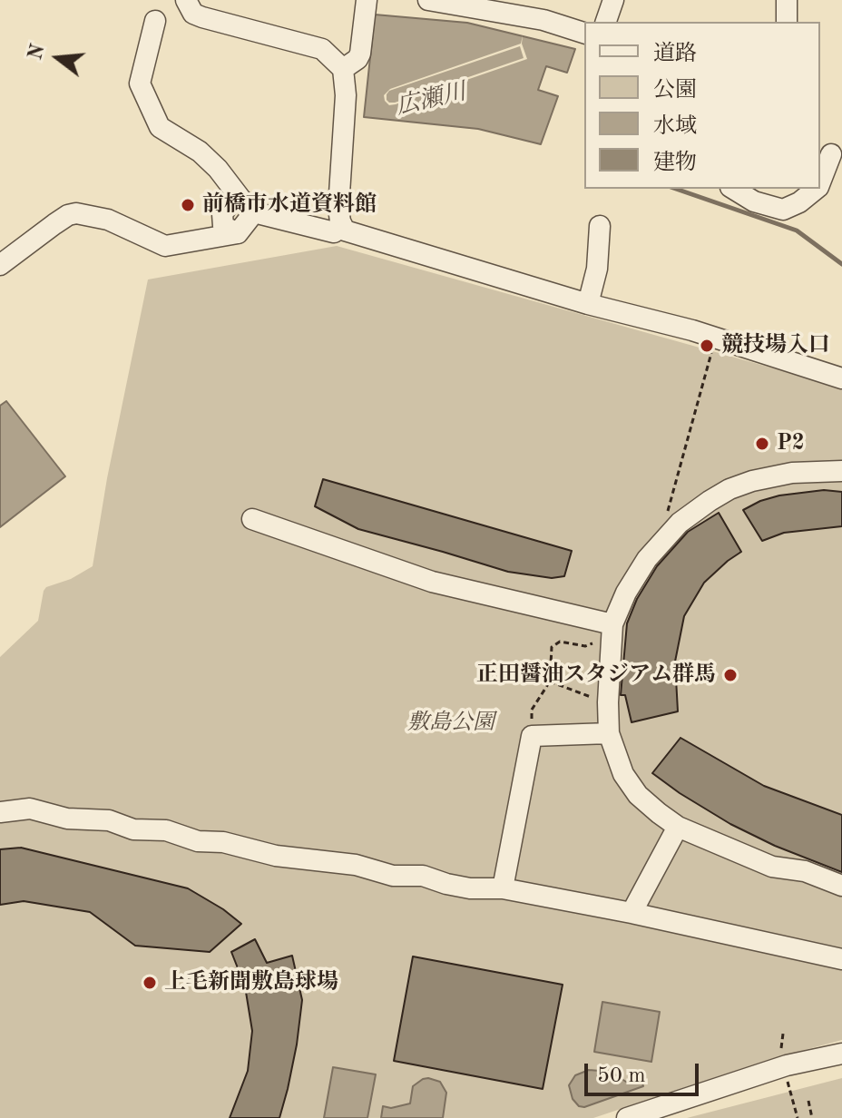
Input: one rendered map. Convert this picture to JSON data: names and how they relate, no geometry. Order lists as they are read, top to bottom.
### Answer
{
  "water": ["広瀬川"],
  "parks": ["敷島公園"],
  "places": [
    "前橋市水道資料館",
    "競技場入口",
    "P2",
    "正田醤油スタジアム群馬",
    "上毛新聞敷島球場"
  ],
  "legend": [
    "道路",
    "公園",
    "水域",
    "建物"
  ],
  "scale_bar": "50 m",
  "north": "left"
}
